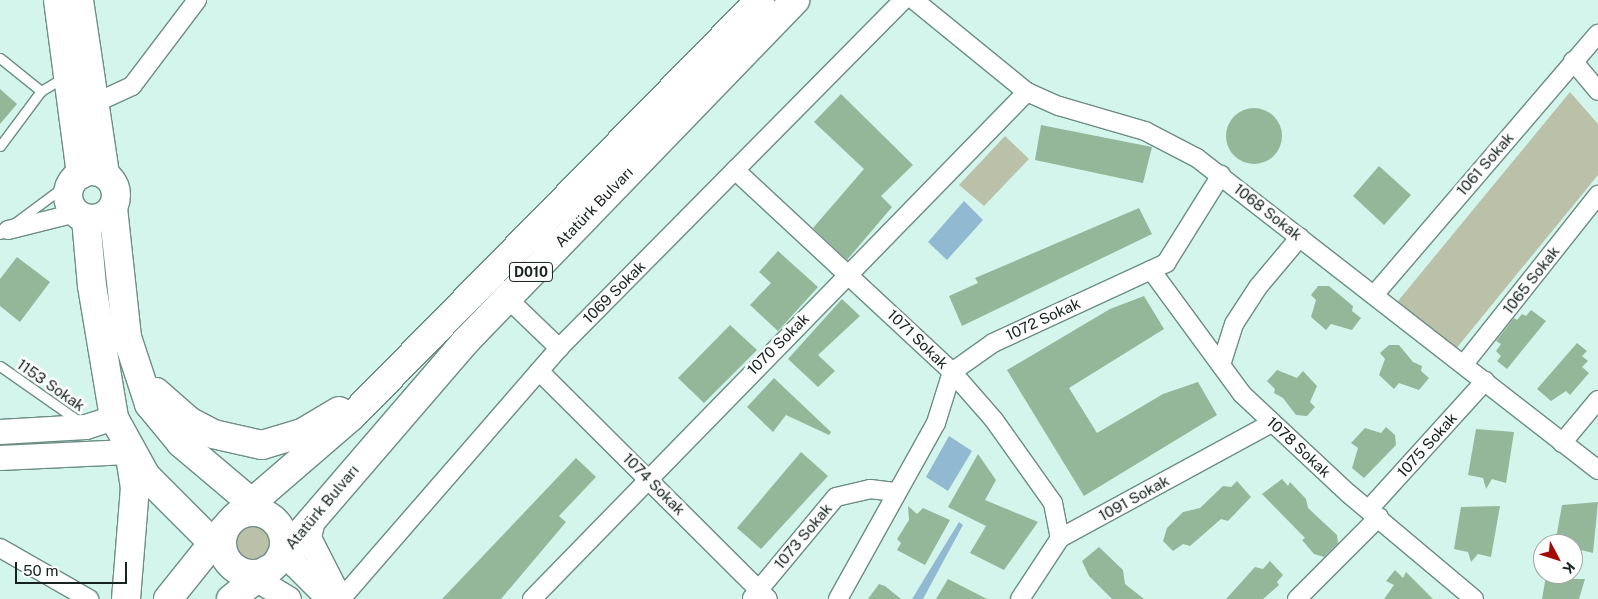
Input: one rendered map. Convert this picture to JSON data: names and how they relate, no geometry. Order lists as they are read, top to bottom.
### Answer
{
  "streets": {
    "highway": ["Atatürk Bulvarı", "D010"],
    "street": [
      "1061 Sokak",
      "1068 Sokak",
      "1065 Sokak",
      "1069 Sokak",
      "1072 Sokak",
      "1071 Sokak",
      "1070 Sokak",
      "1075 Sokak",
      "1078 Sokak",
      "1074 Sokak",
      "1091 Sokak",
      "1073 Sokak"
    ],
    "lane": ["1153 Sokak"]
  },
  "crossings": [
    ["1061 Sokak", "1068 Sokak"],
    ["1068 Sokak", "1065 Sokak"],
    ["1068 Sokak", "1072 Sokak"],
    ["1068 Sokak", "1070 Sokak"],
    ["1068 Sokak", "1075 Sokak"],
    ["1069 Sokak", "1071 Sokak"],
    ["1069 Sokak", "1074 Sokak"],
    ["1072 Sokak", "1071 Sokak"],
    ["1072 Sokak", "1078 Sokak"],
    ["1071 Sokak", "1070 Sokak"],
    ["1071 Sokak", "1091 Sokak"],
    ["1070 Sokak", "1074 Sokak"],
    ["1075 Sokak", "1078 Sokak"],
    ["1078 Sokak", "1091 Sokak"],
    ["1074 Sokak", "1073 Sokak"]
  ],
  "scale_bar": "50 m",
  "north": "bottom right"
}
